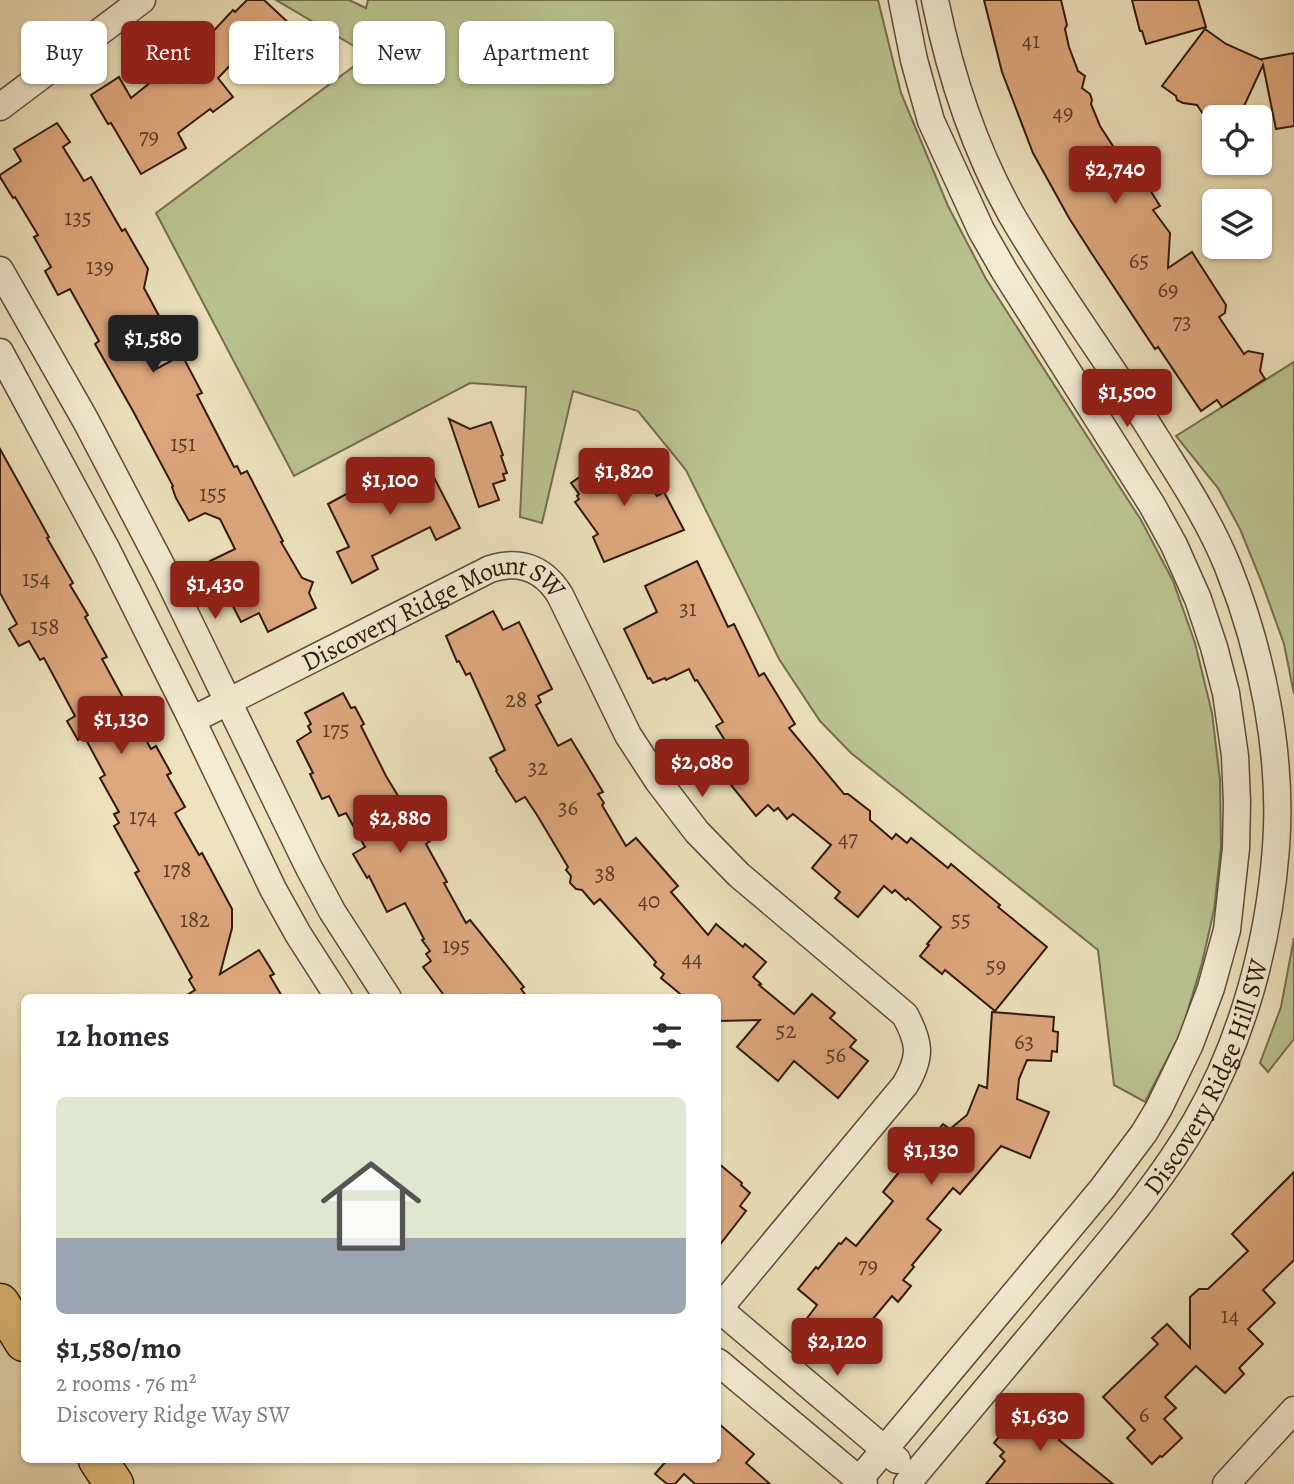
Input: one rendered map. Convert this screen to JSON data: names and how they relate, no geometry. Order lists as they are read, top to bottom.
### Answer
{
  "streets": {
    "street": ["Discovery Ridge Mount SW", "Discovery Ridge Hill SW"]
  },
  "house_numbers": [
    "41",
    "49",
    "79",
    "135",
    "65",
    "139",
    "69",
    "73",
    "151",
    "155",
    "154",
    "31",
    "158",
    "28",
    "175",
    "32",
    "36",
    "174",
    "47",
    "178",
    "38",
    "40",
    "182",
    "55",
    "195",
    "44",
    "59",
    "52",
    "63",
    "56",
    "79",
    "14",
    "6"
  ],
  "page": {
    "chip": [
      "Buy",
      "Rent",
      "Filters",
      "New",
      "Apartment"
    ],
    "price": [
      "$2,740",
      "$1,580",
      "$1,500",
      "$1,820",
      "$1,100",
      "$1,430",
      "$1,130",
      "$2,080",
      "$2,880",
      "$1,130",
      "$2,120",
      "$1,630"
    ],
    "heading": "12 homes",
    "list": [
      {
        "name": "$1,580/mo",
        "note": "2 rooms · 76 m² · Discovery Ridge Way SW"
      }
    ]
  }
}
